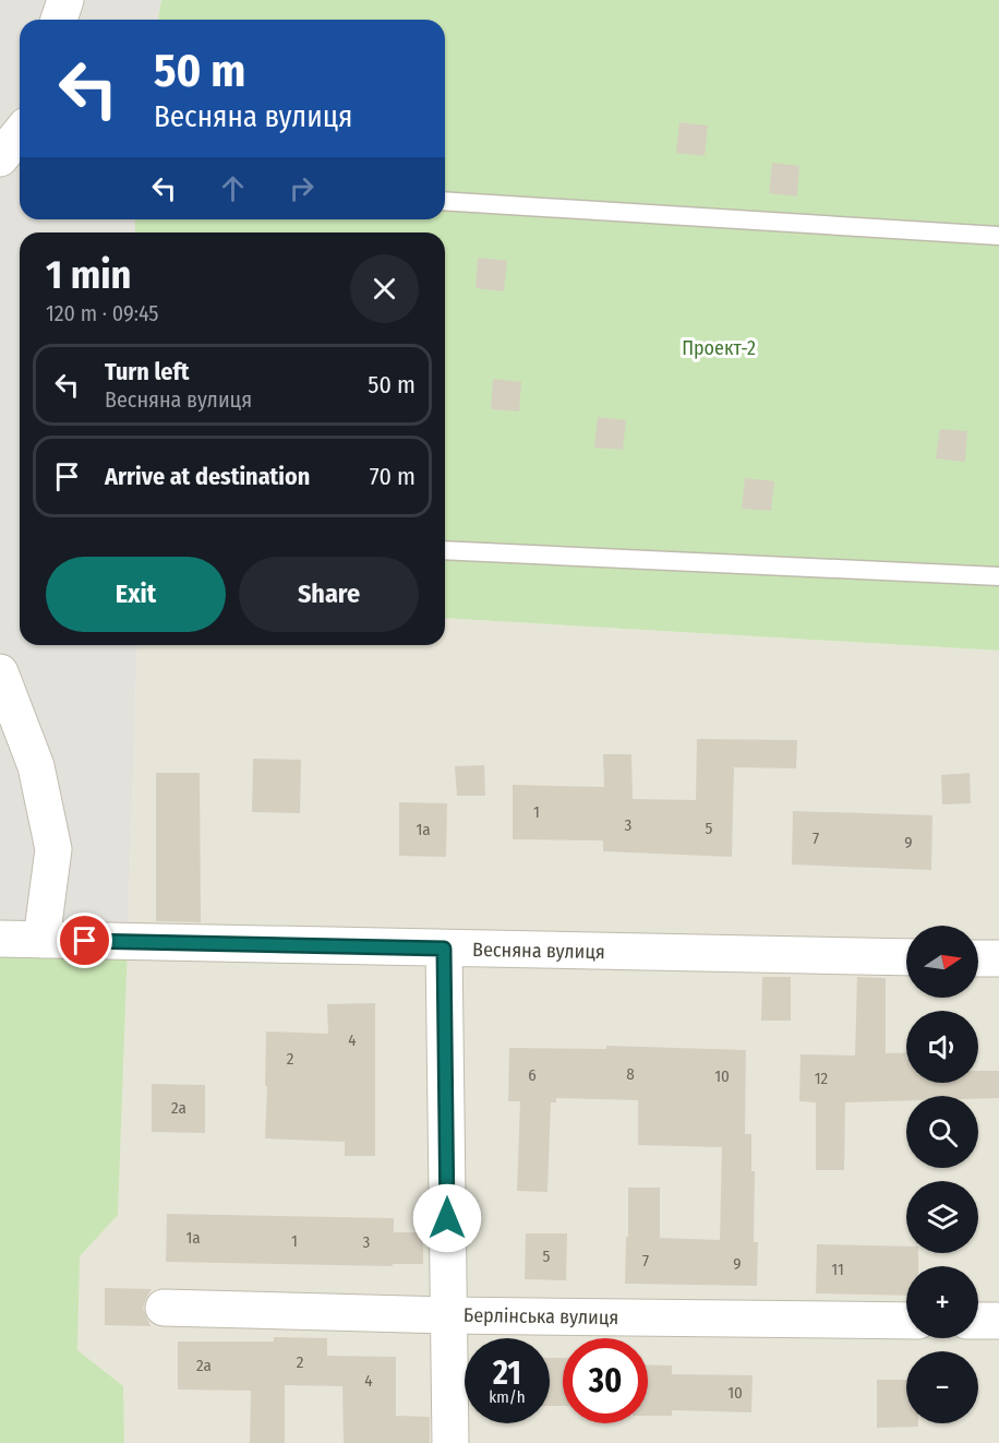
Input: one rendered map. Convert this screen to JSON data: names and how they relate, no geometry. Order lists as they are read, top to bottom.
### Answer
{
  "streets": {
    "street": ["Весняна вулиця", "Берлінська вулиця"]
  },
  "parks": ["Проект-2"],
  "house_numbers": [
    "1",
    "3",
    "5",
    "1а",
    "7",
    "9",
    "4",
    "2",
    "8",
    "6",
    "10",
    "12",
    "2а",
    "1а",
    "1",
    "3",
    "5",
    "7",
    "9",
    "11",
    "2",
    "2а",
    "4",
    "10"
  ],
  "north": "right",
  "page": {
    "turn": ["50 m", "Весняна вулиця"],
    "heading": ["1 min", "120 m · 09:45"],
    "list": [
      {
        "name": "Turn left",
        "note": "Весняна вулиця",
        "value": "50 m"
      },
      {
        "name": "Arrive at destination",
        "value": "70 m"
      }
    ],
    "buttons": ["Exit", "Share"],
    "map_buttons": ["+", "−"],
    "speed": "21 km/h",
    "limit": "30"
  }
}
